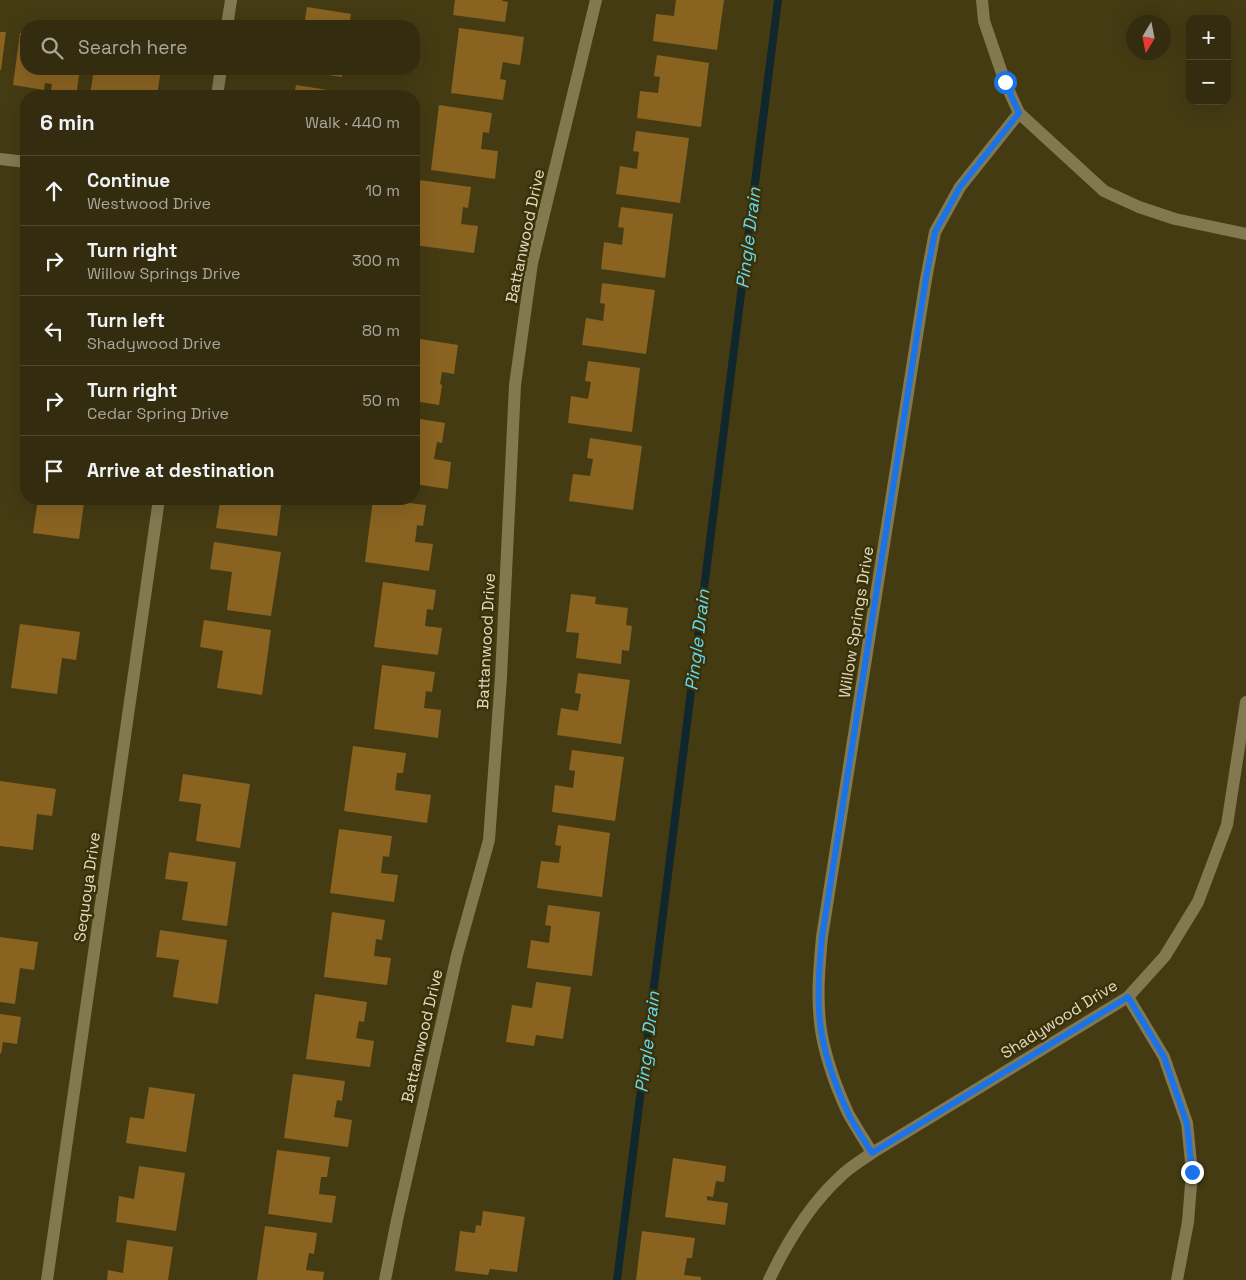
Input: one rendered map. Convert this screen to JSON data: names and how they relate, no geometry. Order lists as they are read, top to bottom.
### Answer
{
  "streets": {
    "street": [
      "Battanwood Drive",
      "Willow Springs Drive",
      "Sequoya Drive",
      "Shadywood Drive"
    ]
  },
  "crossings": [
    ["Willow Springs Drive", "Shadywood Drive"]
  ],
  "water": ["Pingle Drain"],
  "north": "bottom",
  "page": {
    "map_buttons": ["+", "−"],
    "search": "Search here",
    "heading": ["6 min", "Walk · 440 m"],
    "list": [
      ["Continue", "Westwood Drive", "10 m"],
      ["Turn right", "Willow Springs Drive", "300 m"],
      ["Turn left", "Shadywood Drive", "80 m"],
      ["Turn right", "Cedar Spring Drive", "50 m"],
      "Arrive at destination"
    ]
  }
}
